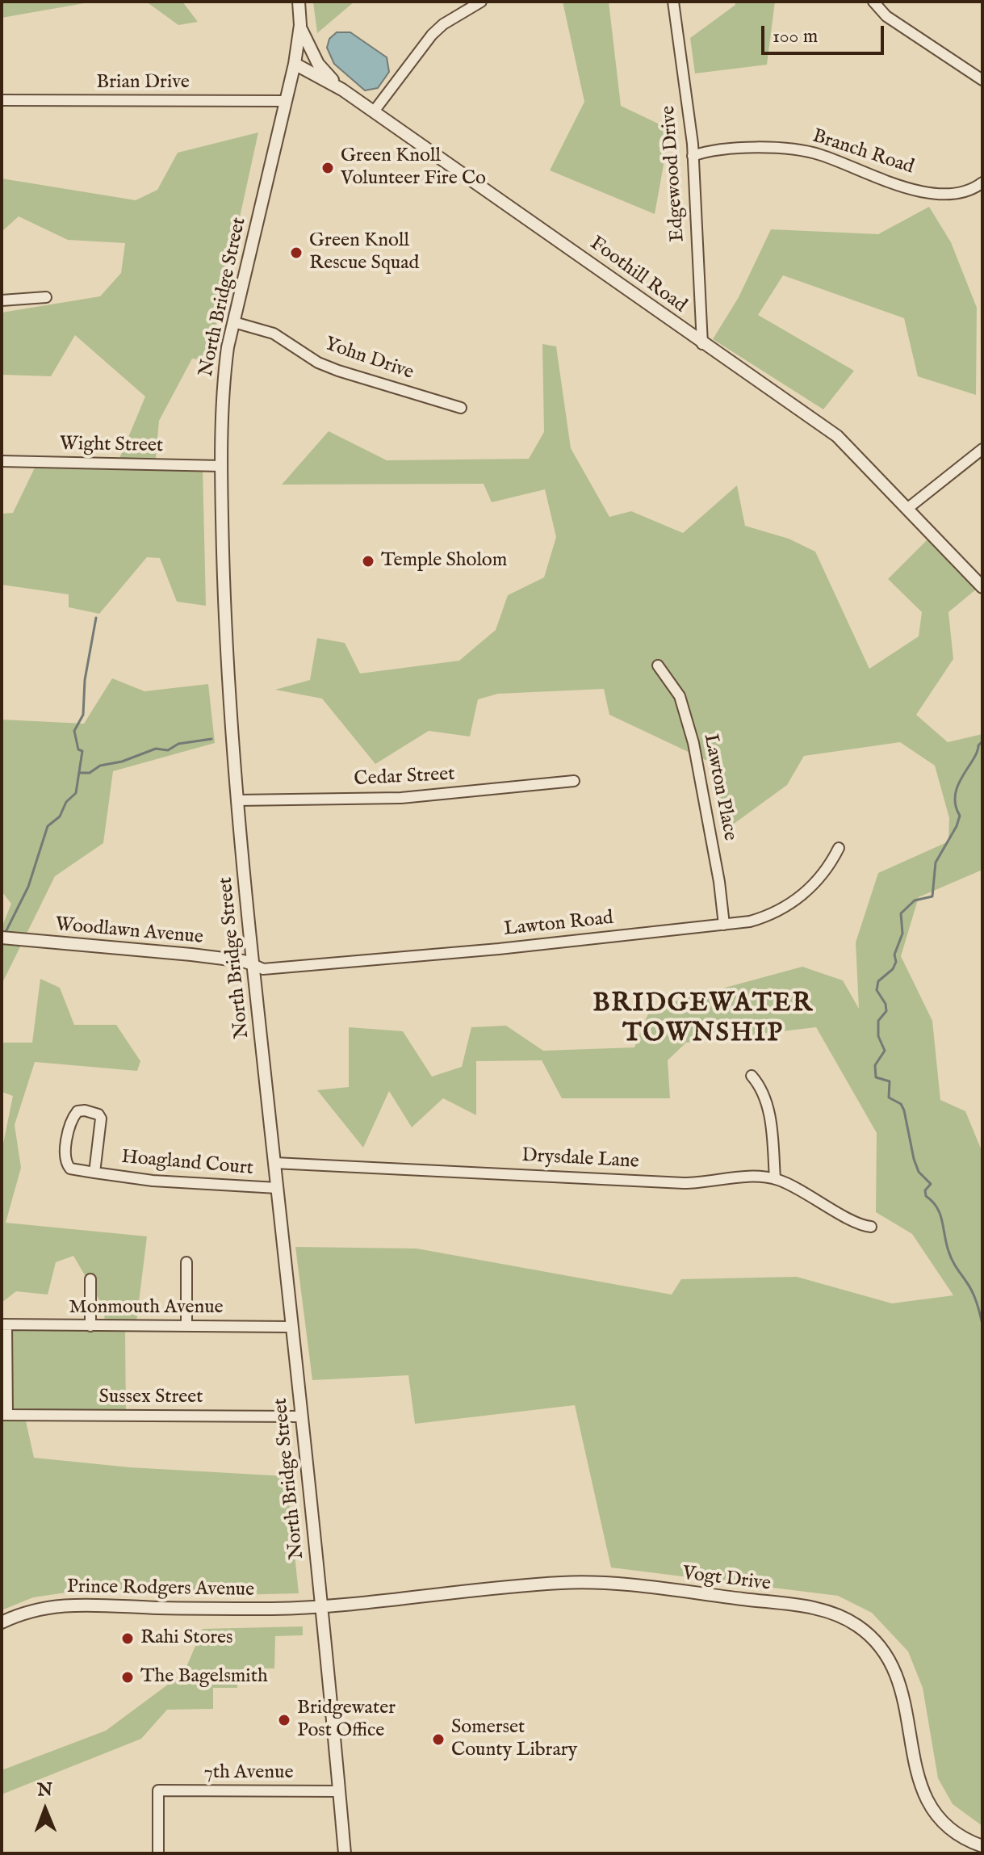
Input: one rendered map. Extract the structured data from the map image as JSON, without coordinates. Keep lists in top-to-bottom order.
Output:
{
  "streets": {
    "street": [
      "Brian Drive",
      "Branch Road",
      "Edgewood Drive",
      "Foothill Road",
      "North Bridge Street",
      "Yohn Drive",
      "Wight Street",
      "Cedar Street",
      "Lawton Place",
      "Lawton Road",
      "Woodlawn Avenue",
      "Drysdale Lane",
      "Hoagland Court",
      "Monmouth Avenue",
      "Sussex Street",
      "Vogt Drive",
      "Prince Rodgers Avenue",
      "7th Avenue"
    ]
  },
  "crossings": [
    ["Brian Drive", "North Bridge Street"],
    ["Branch Road", "Edgewood Drive"],
    ["Edgewood Drive", "Foothill Road"],
    ["Foothill Road", "North Bridge Street"],
    ["North Bridge Street", "Yohn Drive"],
    ["North Bridge Street", "Wight Street"],
    ["North Bridge Street", "Cedar Street"],
    ["North Bridge Street", "Lawton Road"],
    ["North Bridge Street", "Woodlawn Avenue"],
    ["North Bridge Street", "Drysdale Lane"],
    ["North Bridge Street", "Hoagland Court"],
    ["North Bridge Street", "Monmouth Avenue"],
    ["North Bridge Street", "Sussex Street"],
    ["North Bridge Street", "Vogt Drive"],
    ["North Bridge Street", "Prince Rodgers Avenue"],
    ["North Bridge Street", "7th Avenue"],
    ["Lawton Place", "Lawton Road"],
    ["Lawton Road", "Woodlawn Avenue"],
    ["Vogt Drive", "Prince Rodgers Avenue"]
  ],
  "districts": ["BRIDGEWATER TOWNSHIP"],
  "places": [
    "Green Knoll Volunteer Fire Co",
    "Green Knoll Rescue Squad",
    "Temple Sholom",
    "Rahi Stores",
    "The Bagelsmith",
    "Bridgewater Post Office",
    "Somerset County Library"
  ],
  "scale_bar": "100 m",
  "north": "top"
}
